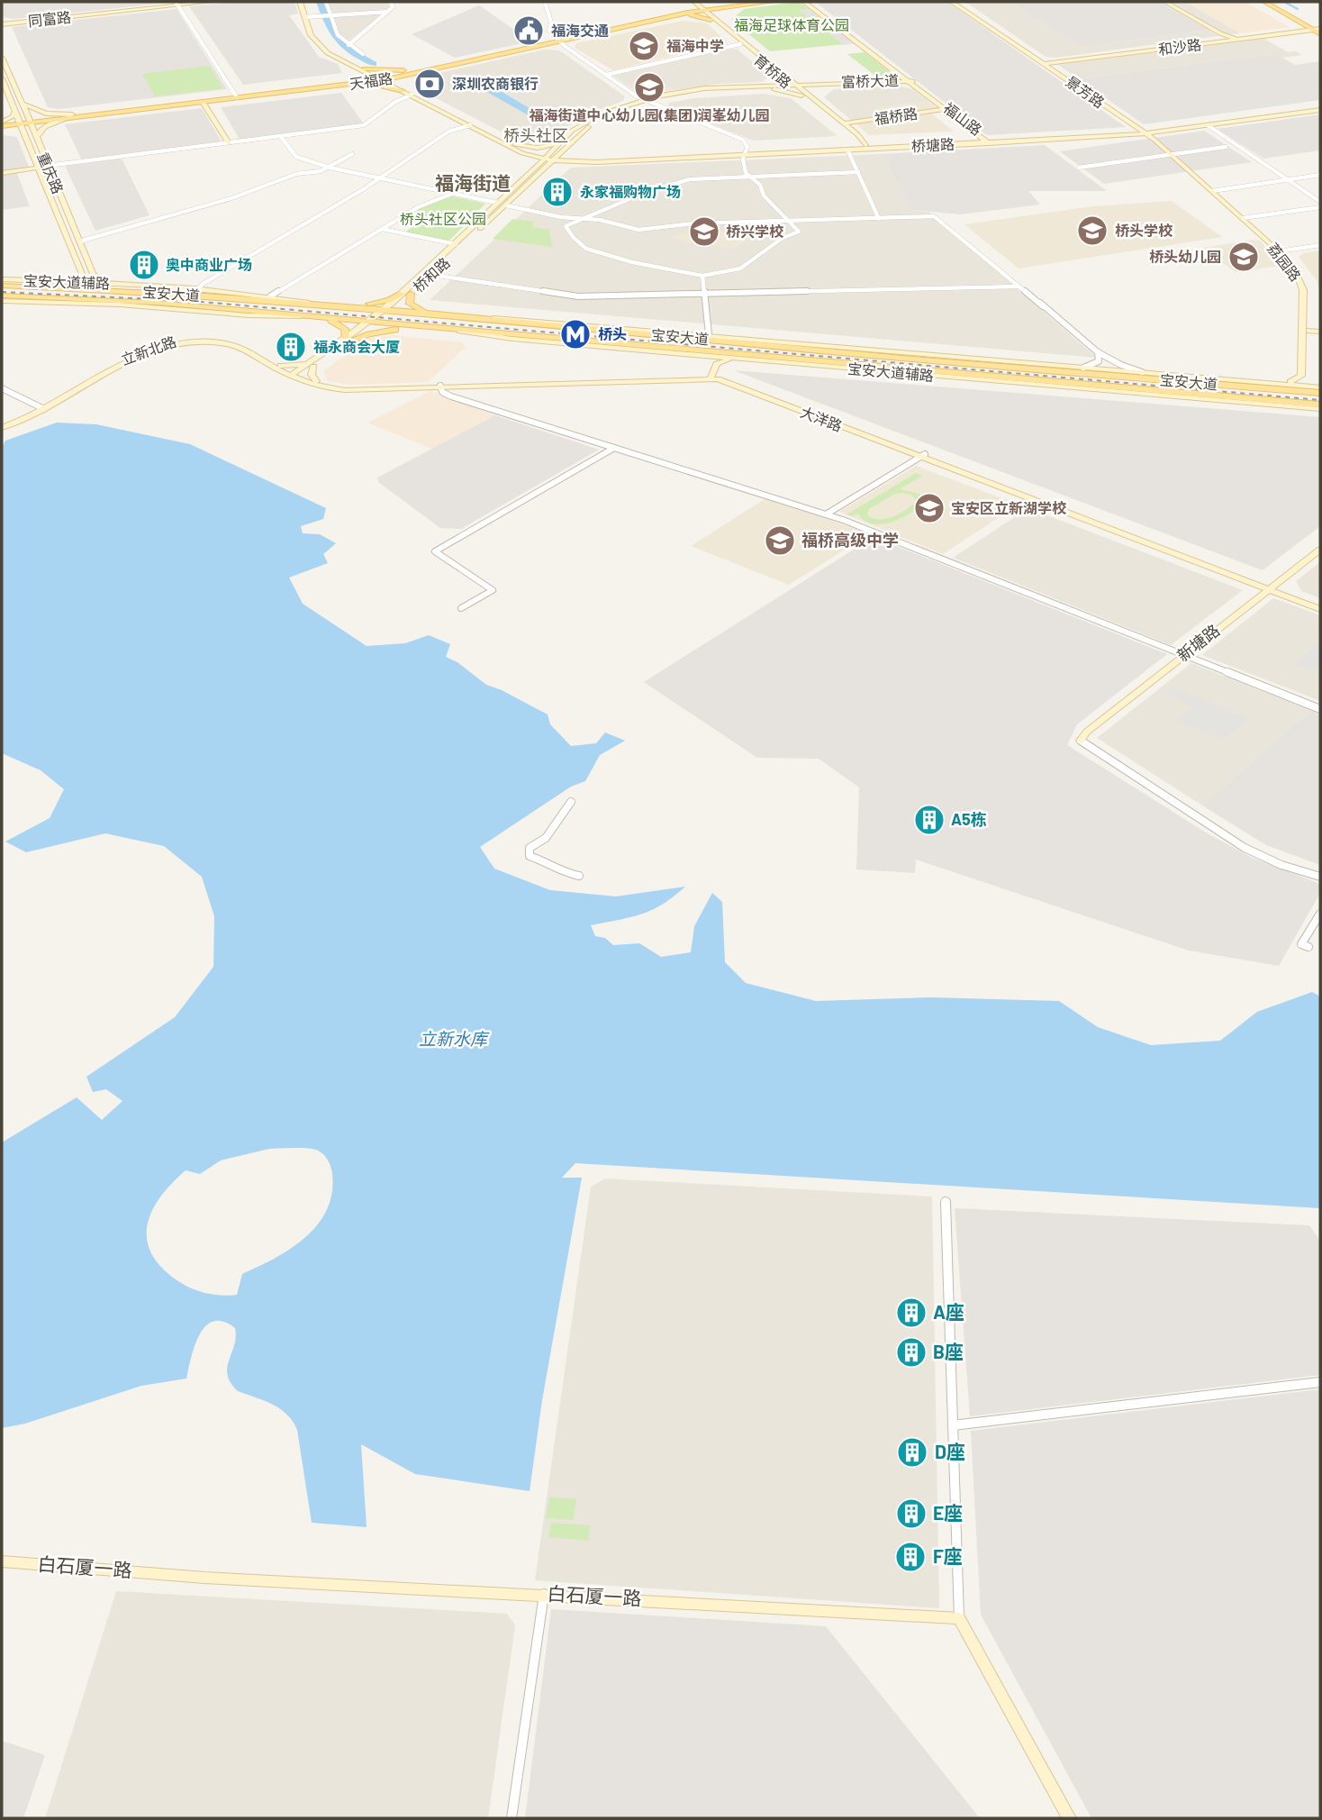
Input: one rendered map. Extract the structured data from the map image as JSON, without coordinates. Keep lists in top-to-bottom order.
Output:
{
  "streets": {
    "main road": ["天福路", "宝安大道"],
    "street": [
      "同富路",
      "和沙路",
      "育桥路",
      "富桥大道",
      "景芳路",
      "福桥路",
      "福山路",
      "桥塘路",
      "重庆路",
      "荔园路",
      "桥和路",
      "宝安大道辅路",
      "立新北路",
      "大洋路",
      "新塘路",
      "白石厦一路"
    ]
  },
  "crossings": [
    ["和沙路", "景芳路"],
    ["育桥路", "天福路"],
    ["育桥路", "富桥大道"],
    ["育桥路", "福桥路"],
    ["育桥路", "桥塘路"],
    ["天福路", "重庆路"],
    ["富桥大道", "福山路"],
    ["富桥大道", "桥塘路"],
    ["富桥大道", "桥和路"],
    ["景芳路", "桥塘路"],
    ["景芳路", "荔园路"],
    ["福桥路", "福山路"],
    ["福山路", "桥塘路"],
    ["桥塘路", "桥和路"],
    ["重庆路", "宝安大道辅路"],
    ["荔园路", "宝安大道辅路"],
    ["桥和路", "宝安大道"],
    ["桥和路", "立新北路"],
    ["桥和路", "大洋路"],
    ["宝安大道辅路", "宝安大道"],
    ["立新北路", "大洋路"],
    ["大洋路", "新塘路"]
  ],
  "districts": ["桥头社区", "福海街道"],
  "water": ["立新水库"],
  "parks": ["福海足球体育公园", "桥头社区公园"],
  "places": {
    "public building": ["福海交通"],
    "school or university": [
      "福海中学",
      "福海街道中心幼儿园(集团)润峯幼儿园",
      "桥头学校",
      "桥兴学校",
      "桥头幼儿园",
      "宝安区立新湖学校",
      "福桥高级中学"
    ],
    "bank": ["深圳农商银行"],
    "building": [
      "永家福购物广场",
      "奥中商业广场",
      "福永商会大厦",
      "A5栋",
      "A座",
      "B座",
      "D座",
      "E座",
      "F座"
    ],
    "metro station": ["桥头"]
  }
}
